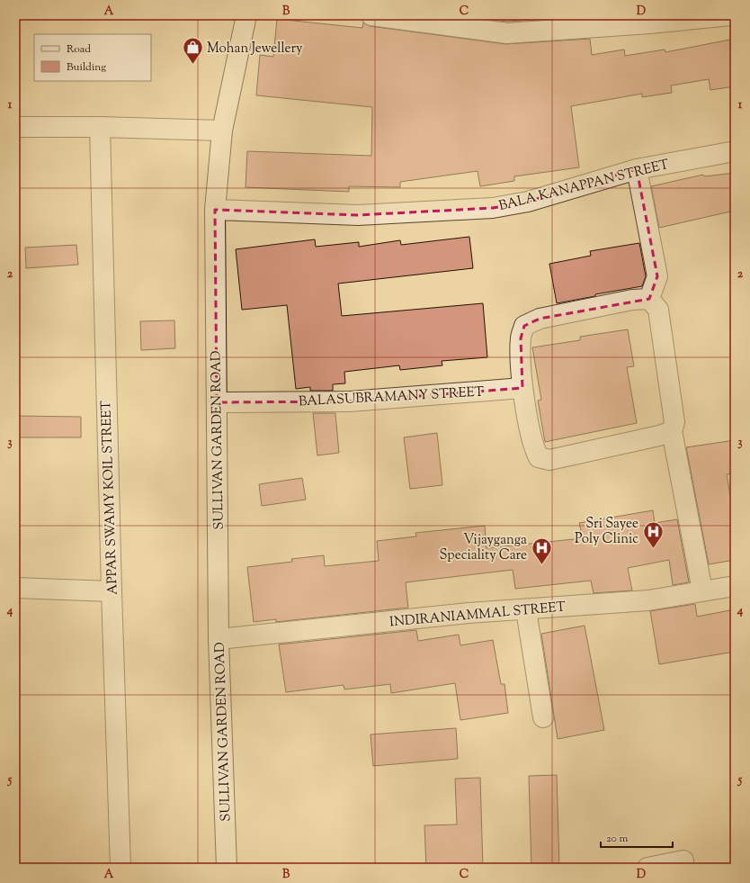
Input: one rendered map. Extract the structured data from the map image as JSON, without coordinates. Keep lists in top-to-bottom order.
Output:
{
  "streets": {
    "street": [
      "BALA KANAPPAN STREET",
      "BALASUBRAMANY STREET",
      "SULLIVAN GARDEN ROAD",
      "APPAR SWAMY KOIL STREET",
      "INDIRANIAMMAL STREET"
    ]
  },
  "crossings": [
    ["BALA KANAPPAN STREET", "SULLIVAN GARDEN ROAD"],
    ["BALASUBRAMANY STREET", "SULLIVAN GARDEN ROAD"],
    ["SULLIVAN GARDEN ROAD", "INDIRANIAMMAL STREET"]
  ],
  "places": {
    "shop": ["Mohan Jewellery"],
    "hospital": ["Sri Sayee Poly Clinic", "Vijayganga Speciality Care"]
  },
  "legend": ["Road", "Building"],
  "scale_bar": "20 m",
  "grid": {
    "columns": [
      "A",
      "B",
      "C",
      "D"
    ],
    "rows": [
      "1",
      "2",
      "3",
      "4",
      "5"
    ]
  }
}
